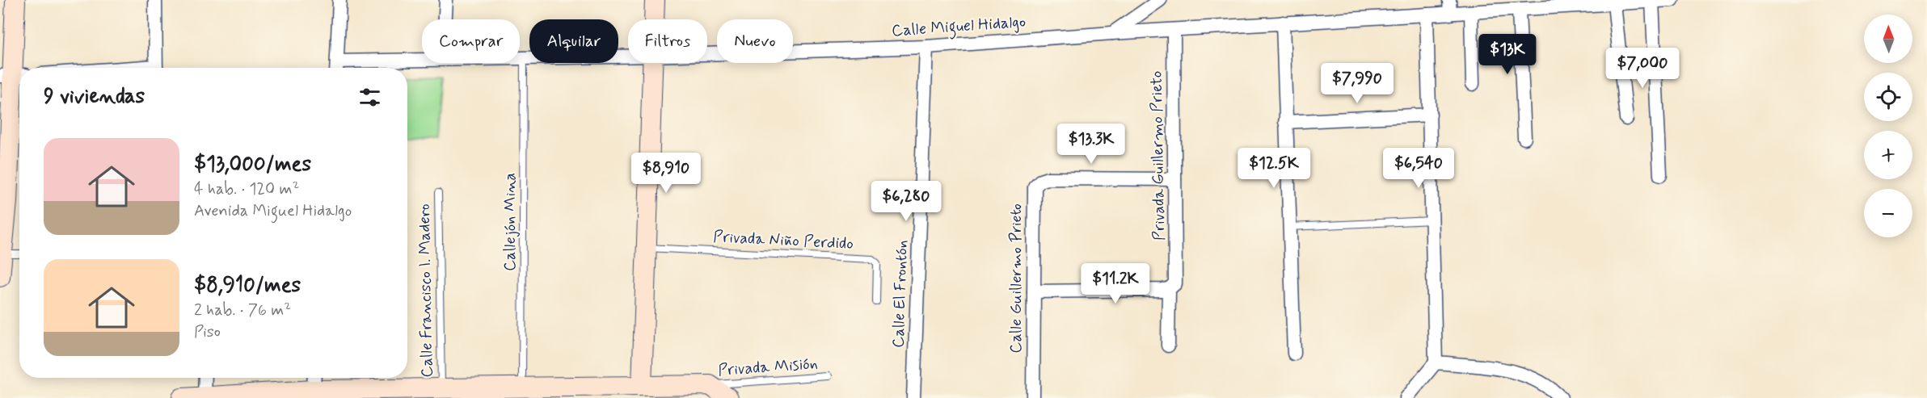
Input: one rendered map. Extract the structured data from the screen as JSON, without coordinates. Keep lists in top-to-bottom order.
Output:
{
  "streets": {
    "street": [
      "Calle Miguel Hidalgo",
      "Privada Guillermo Prieto",
      "Calle Guillermo Prieto",
      "Calle El Frontón"
    ],
    "lane": [
      "Callejón Mina",
      "Privada Niño Perdido",
      "Calle Francisco I. Madero",
      "Privada Misión"
    ]
  },
  "crossings": [
    ["Calle Miguel Hidalgo", "Privada Guillermo Prieto"],
    ["Calle Miguel Hidalgo", "Callejón Mina"],
    ["Calle Miguel Hidalgo", "Calle El Frontón"],
    ["Privada Guillermo Prieto", "Calle Guillermo Prieto"]
  ],
  "north": "top",
  "page": {
    "map_buttons": ["+", "−"],
    "chip": [
      "Comprar",
      "Alquilar",
      "Filtros",
      "Nuevo"
    ],
    "price": [
      "$13K",
      "$7,000",
      "$7,990",
      "$13.3K",
      "$12.5K",
      "$6,540",
      "$8,910",
      "$6,280",
      "$11.2K"
    ],
    "heading": "9 viviendas",
    "list": [
      {
        "name": "$13,000/mes",
        "note": "4 hab. · 120 m² · Avenida Miguel Hidalgo"
      },
      {
        "name": "$8,910/mes",
        "note": "2 hab. · 76 m² · Piso"
      }
    ]
  }
}
